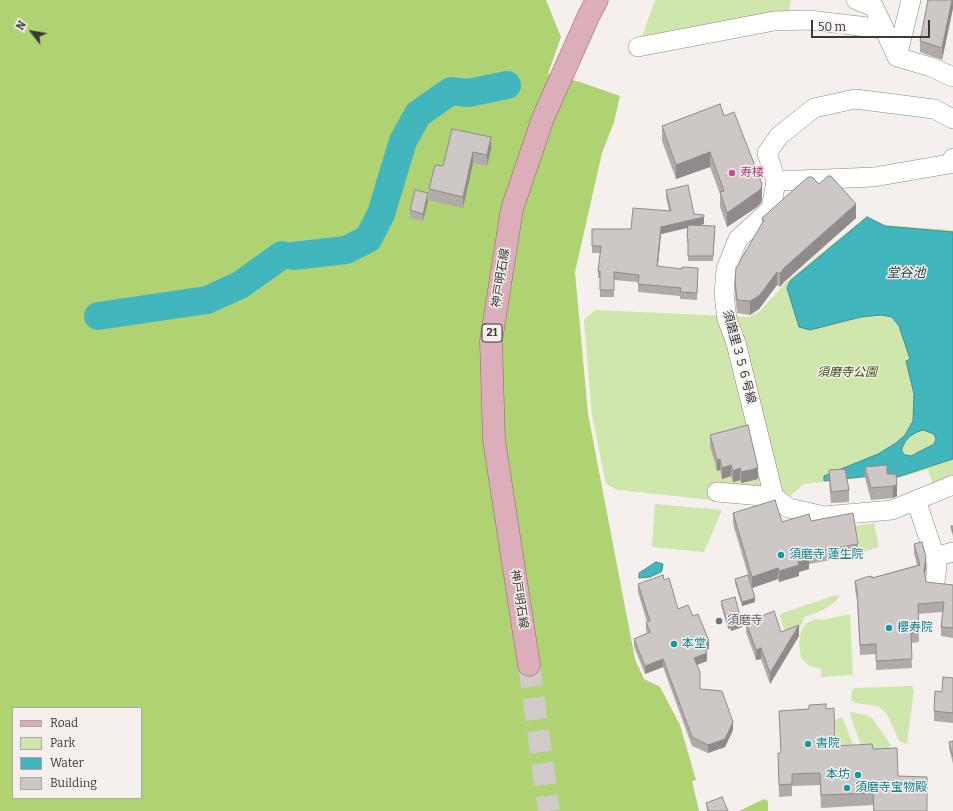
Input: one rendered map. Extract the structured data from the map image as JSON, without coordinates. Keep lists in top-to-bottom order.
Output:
{
  "streets": {
    "main road": ["神戸明石線", "21"],
    "street": ["須磨里３５６号線"]
  },
  "water": ["堂谷池"],
  "parks": ["須磨寺公園"],
  "places": [
    "寿楼",
    "須磨寺 蓮生院",
    "須磨寺",
    "櫻寿院",
    "本堂",
    "書院",
    "本坊",
    "須磨寺宝物殿"
  ],
  "legend": [
    "Road",
    "Park",
    "Water",
    "Building"
  ],
  "scale_bar": "50 m",
  "north": "top left"
}
